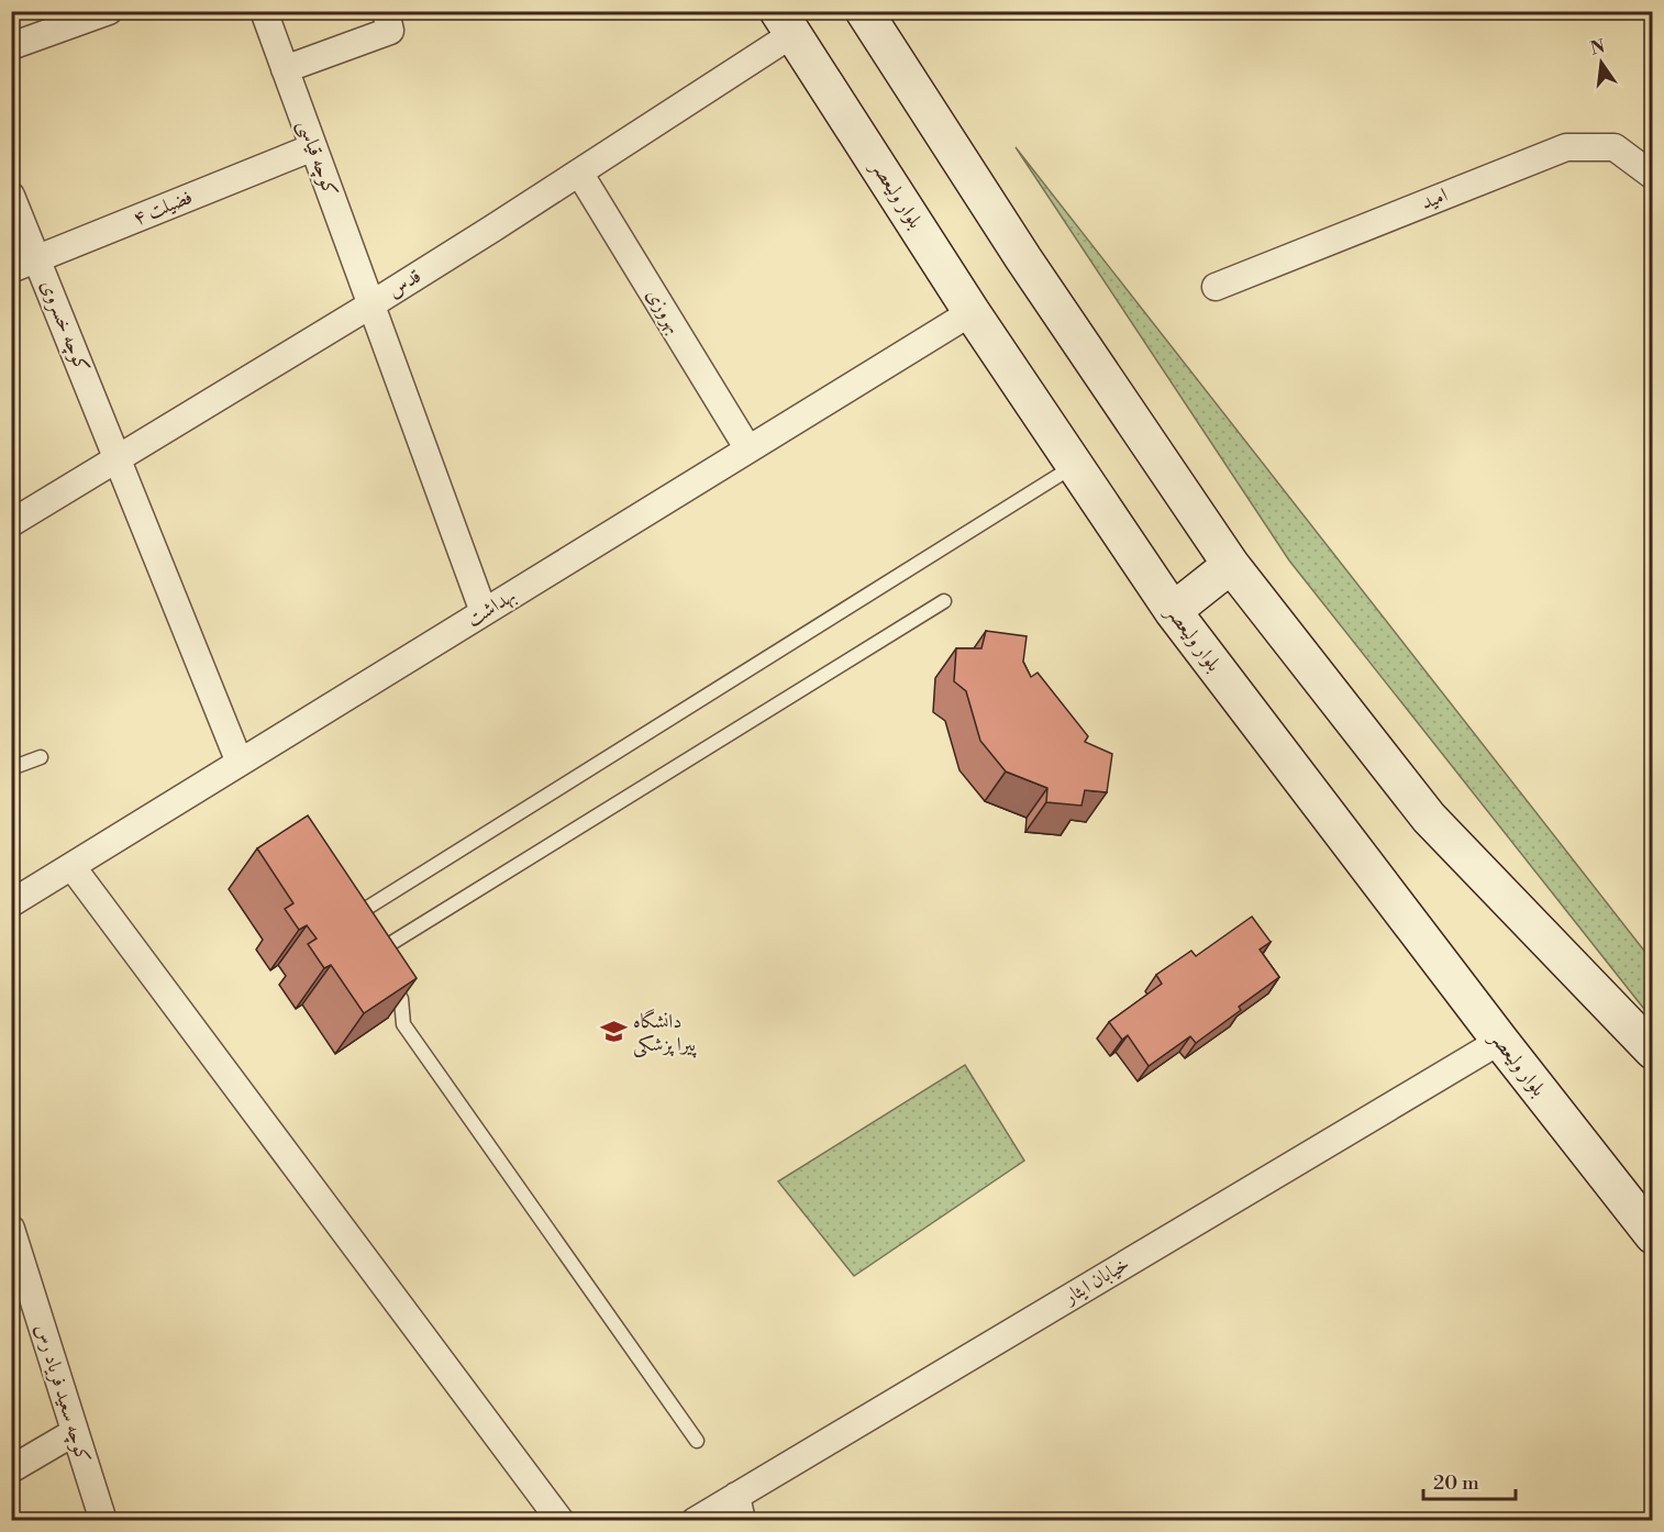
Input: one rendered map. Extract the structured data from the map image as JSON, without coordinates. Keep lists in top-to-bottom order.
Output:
{
  "streets": {
    "main road": ["بلوار ولیعصر"],
    "street": [
      "کوچه قیاسی",
      "امید",
      "فضیلت ۴",
      "قدس",
      "بهروزی",
      "کوچه خسروی",
      "بهداشت",
      "خیابان ایثار",
      "کوچه سعید فریاد رس"
    ]
  },
  "crossings": [
    ["کوچه قیاسی", "فضیلت ۴"],
    ["کوچه قیاسی", "قدس"],
    ["کوچه قیاسی", "بهداشت"],
    ["بلوار ولیعصر", "قدس"],
    ["بلوار ولیعصر", "بهداشت"],
    ["بلوار ولیعصر", "خیابان ایثار"],
    ["فضیلت ۴", "کوچه خسروی"],
    ["قدس", "بهروزی"],
    ["قدس", "کوچه خسروی"],
    ["بهروزی", "بهداشت"],
    ["کوچه خسروی", "بهداشت"]
  ],
  "places": {
    "school or university": ["دانشگاه پیرا پزشکی"]
  },
  "scale_bar": "20 m",
  "north": "top"
}
